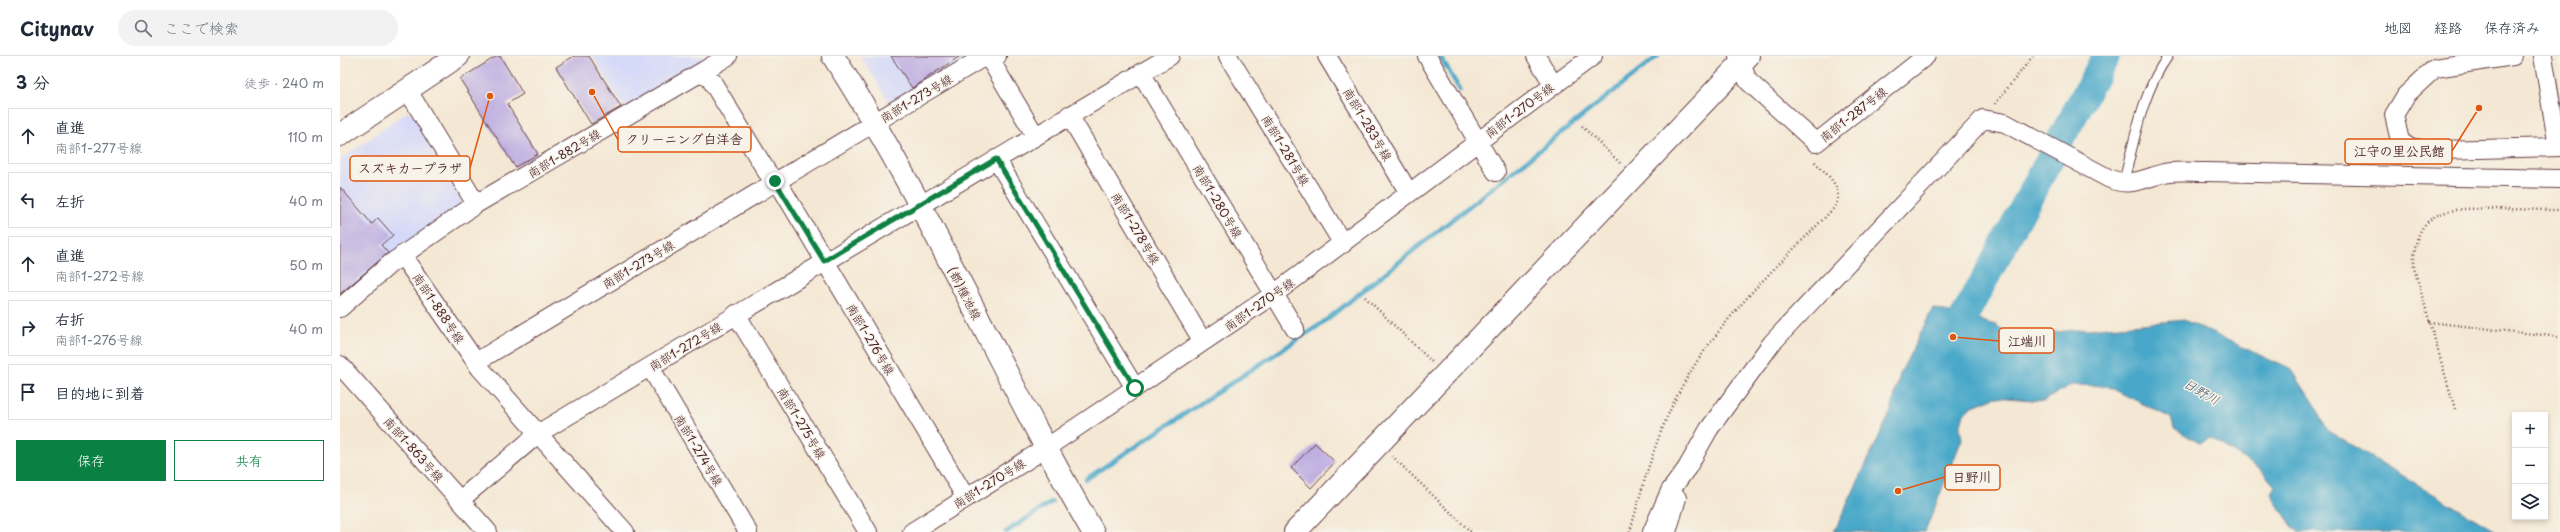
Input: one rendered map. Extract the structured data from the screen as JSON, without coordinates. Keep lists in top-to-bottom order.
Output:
{
  "streets": {
    "street": [
      "南部1-273号線",
      "南部1-270号線",
      "南部1-287号線",
      "南部1-283号線",
      "南部1-281号線",
      "南部1-882号線",
      "南部1-280号線",
      "南部1-278号線",
      "(都)種池線",
      "南部1-888号線",
      "南部1-276号線",
      "南部1-272号線",
      "南部1-275号線",
      "南部1-863号線",
      "南部1-274号線"
    ]
  },
  "crossings": [
    ["南部1-273号線", "(都)種池線"],
    ["南部1-273号線", "南部1-888号線"],
    ["南部1-273号線", "南部1-276号線"],
    ["南部1-270号線", "南部1-283号線"],
    ["南部1-270号線", "南部1-281号線"],
    ["南部1-270号線", "南部1-280号線"],
    ["南部1-270号線", "南部1-278号線"],
    ["南部1-270号線", "(都)種池線"],
    ["南部1-270号線", "南部1-276号線"],
    ["南部1-882号線", "南部1-888号線"],
    ["南部1-280号線", "南部1-272号線"],
    ["南部1-278号線", "南部1-272号線"],
    ["(都)種池線", "南部1-272号線"],
    ["南部1-276号線", "南部1-272号線"],
    ["南部1-272号線", "南部1-275号線"],
    ["南部1-272号線", "南部1-863号線"],
    ["南部1-272号線", "南部1-274号線"]
  ],
  "water": ["日野川"],
  "places": [
    "クリーニング白洋舎",
    "スズキカープラザ",
    "江守の里公民館",
    "江端川",
    "日野川"
  ],
  "page": {
    "header": "Citynav",
    "search": "ここで検索",
    "nav": ["地図", "経路", "保存済み"],
    "heading": ["3 分", "徒歩 · 240 m"],
    "list": [
      ["直進", "南部1-277号線", "110 m"],
      ["左折", "40 m"],
      ["直進", "南部1-272号線", "50 m"],
      ["右折", "南部1-276号線", "40 m"],
      "目的地に到着"
    ],
    "map_buttons": ["+", "−"],
    "buttons": ["保存", "共有"]
  }
}
